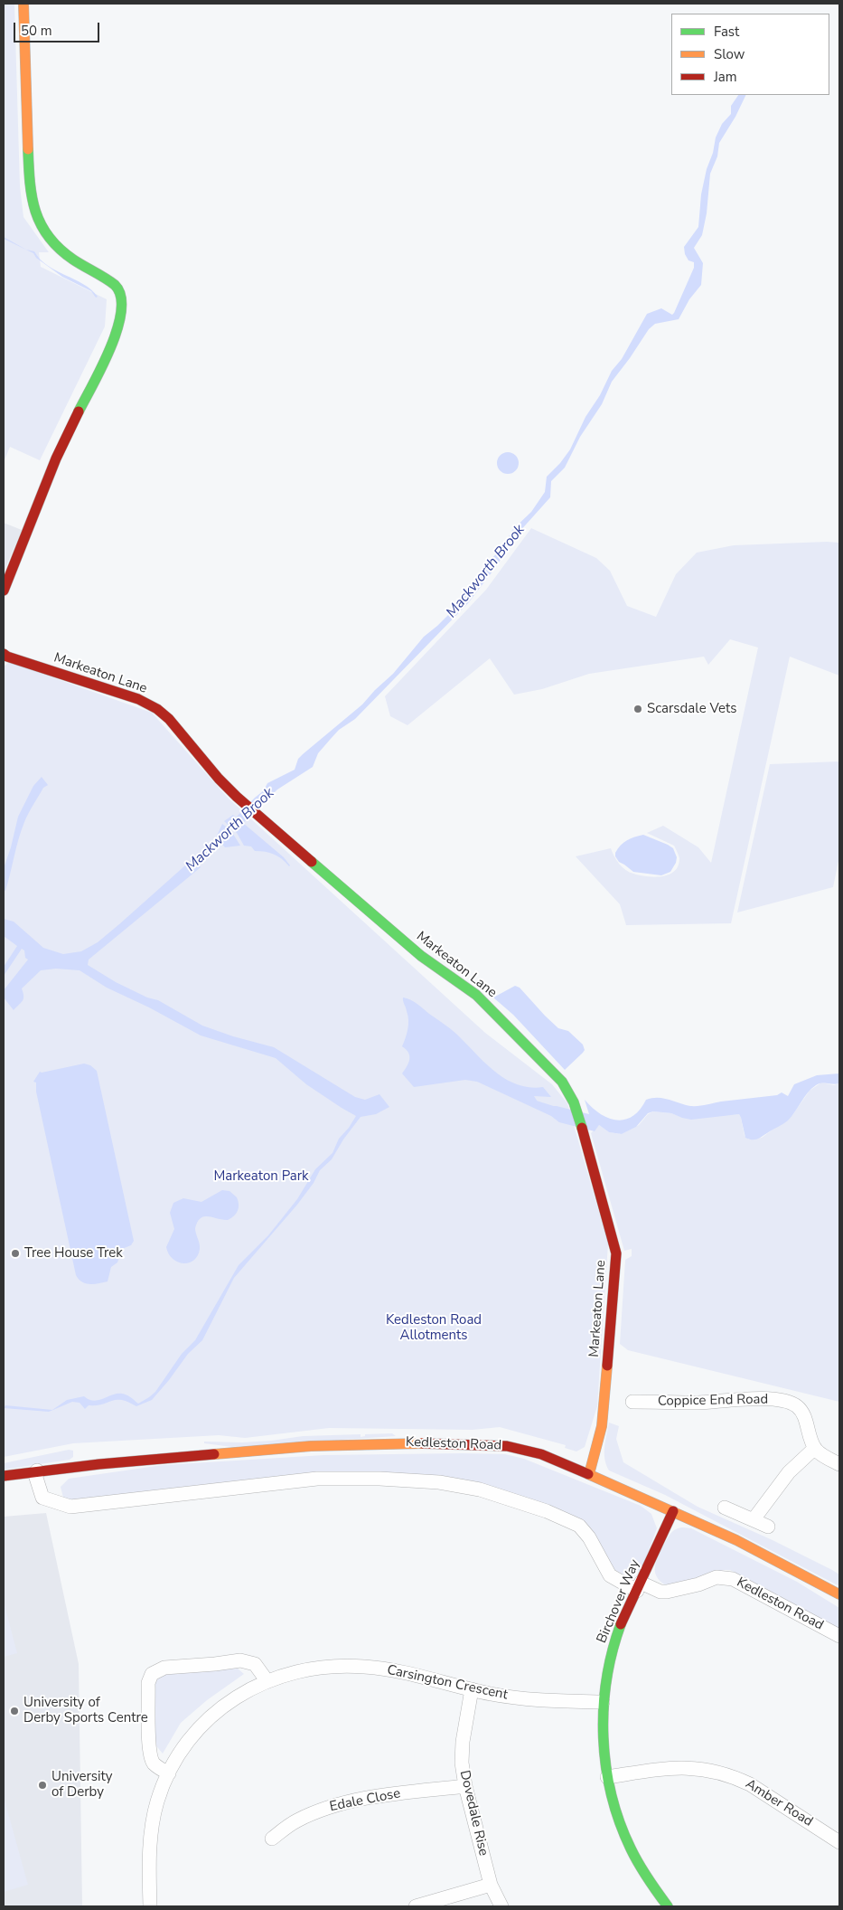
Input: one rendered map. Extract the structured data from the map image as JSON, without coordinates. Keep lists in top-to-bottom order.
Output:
{
  "streets": {
    "street": [
      "Markeaton Lane",
      "Coppice End Road",
      "Kedleston Road",
      "Birchover Way",
      "Carsington Crescent",
      "Edale Close",
      "Amber Road",
      "Dovedale Rise"
    ]
  },
  "crossings": [
    ["Markeaton Lane", "Kedleston Road"],
    ["Kedleston Road", "Birchover Way"],
    ["Birchover Way", "Carsington Crescent"],
    ["Birchover Way", "Amber Road"],
    ["Carsington Crescent", "Dovedale Rise"],
    ["Edale Close", "Dovedale Rise"]
  ],
  "water": ["Mackworth Brook"],
  "parks": ["Markeaton Park", "Kedleston Road Allotments"],
  "places": [
    "Scarsdale Vets",
    "Tree House Trek",
    "University of Derby Sports Centre",
    "University of Derby"
  ],
  "legend": ["Fast", "Slow", "Jam"],
  "scale_bar": "50 m"
}
